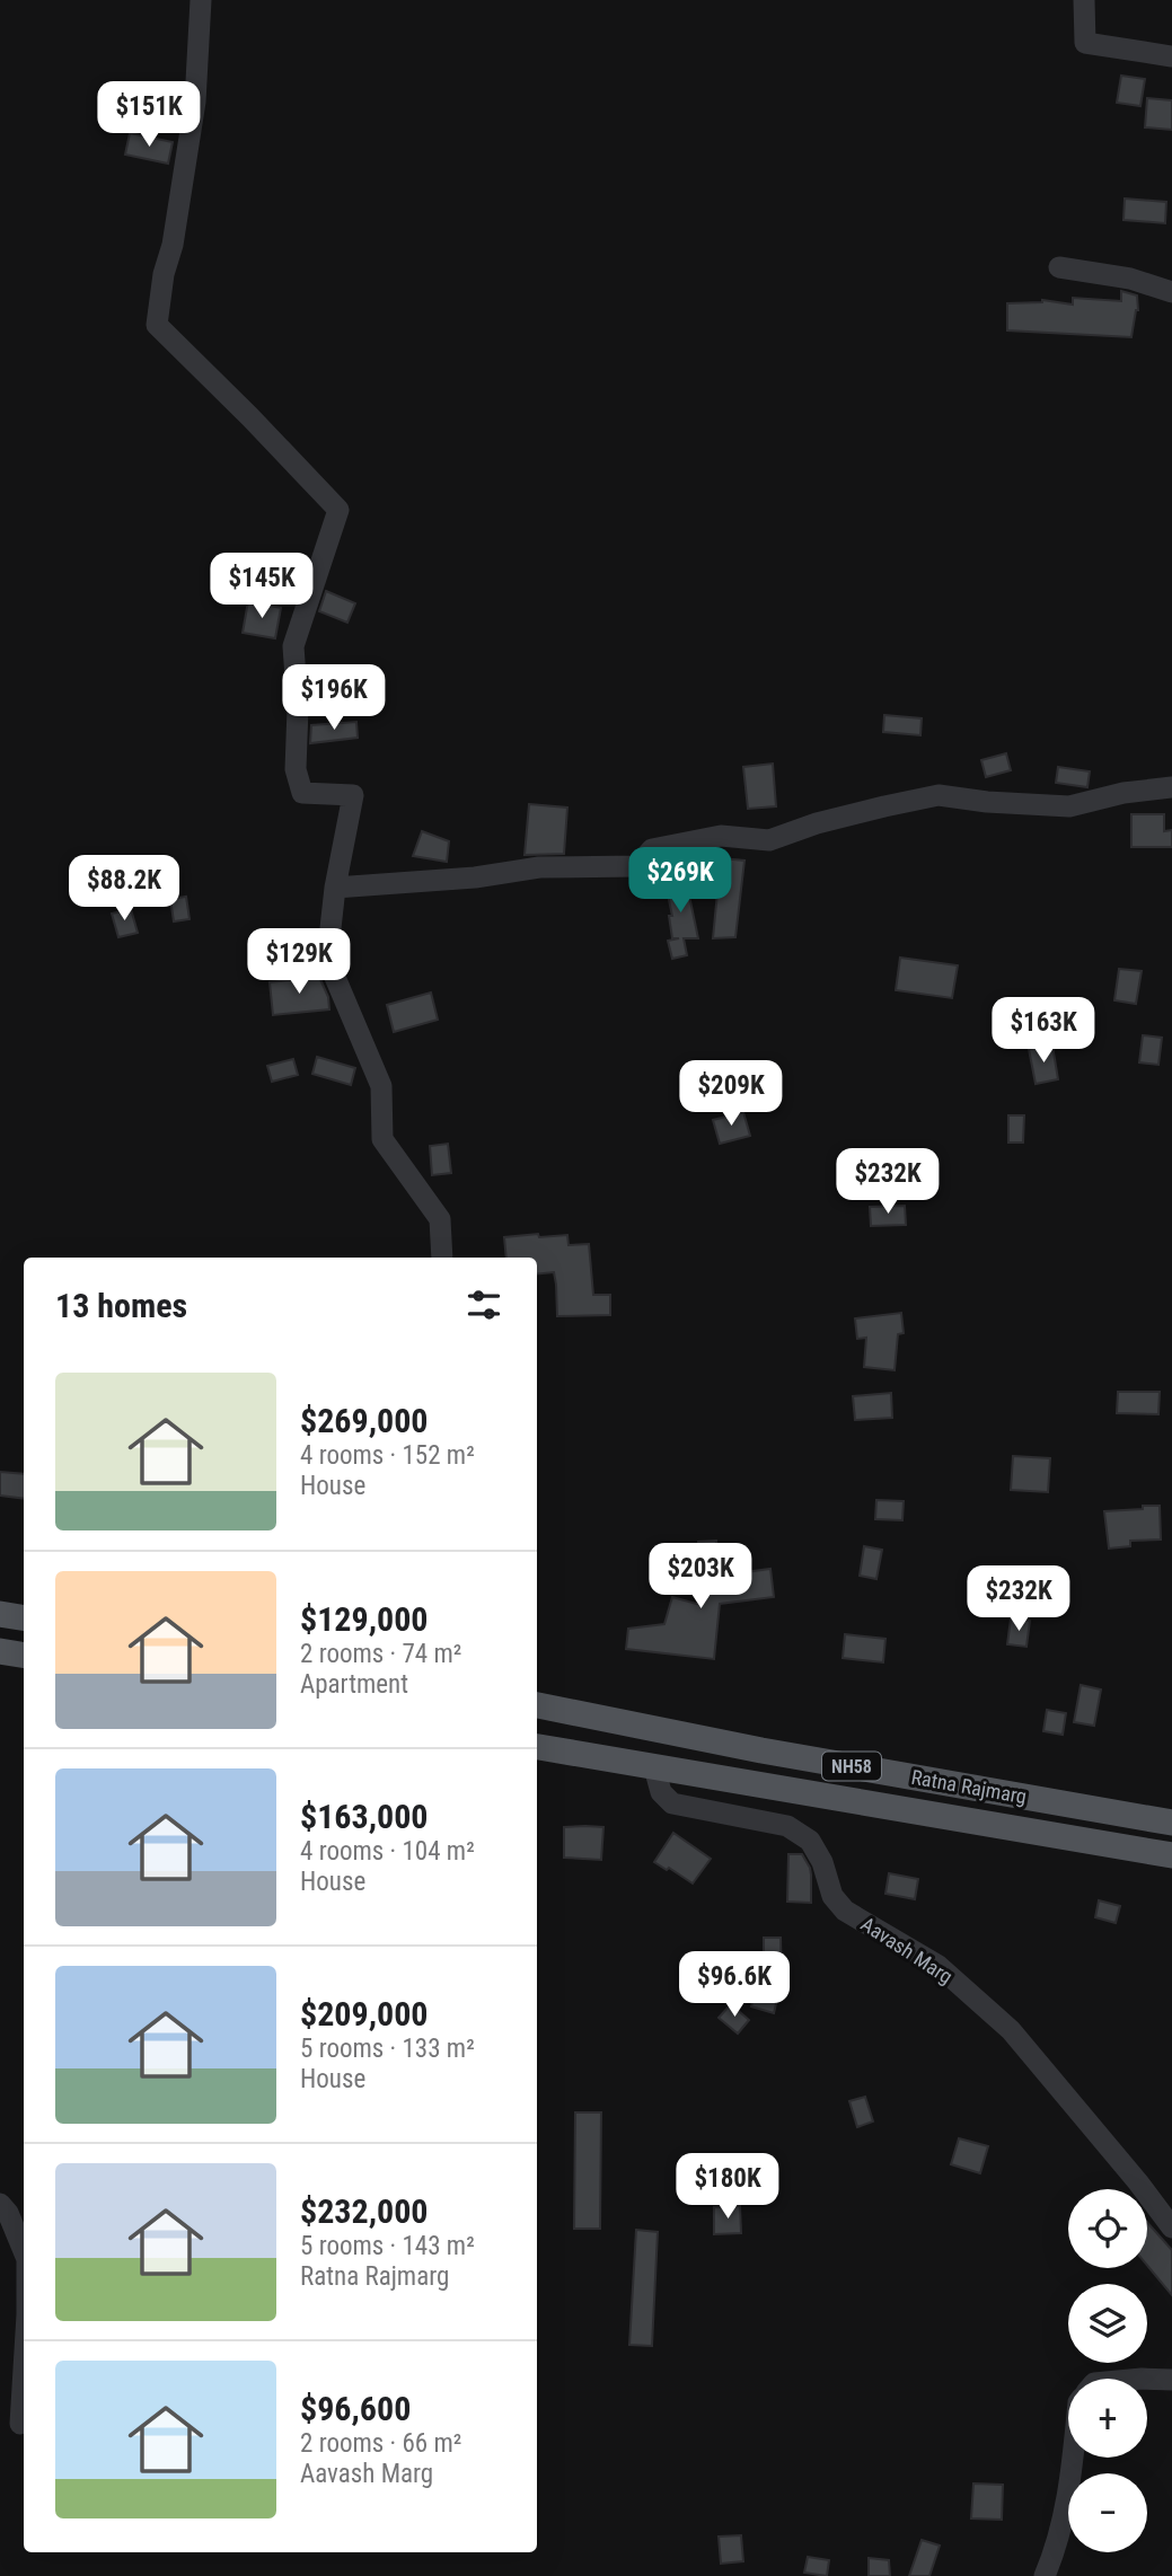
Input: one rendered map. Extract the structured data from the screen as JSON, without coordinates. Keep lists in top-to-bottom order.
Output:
{
  "streets": {
    "main road": ["NH58", "Ratna Rajmarg"],
    "street": ["Aavash Marg"]
  },
  "crossings": [
    ["Ratna Rajmarg", "Aavash Marg"]
  ],
  "page": {
    "price": [
      "$151K",
      "$145K",
      "$196K",
      "$269K",
      "$88.2K",
      "$129K",
      "$163K",
      "$209K",
      "$232K",
      "$203K",
      "$232K",
      "$96.6K",
      "$180K"
    ],
    "heading": "13 homes",
    "list": [
      {
        "name": "$269,000",
        "note": "4 rooms · 152 m² · House"
      },
      {
        "name": "$129,000",
        "note": "2 rooms · 74 m² · Apartment"
      },
      {
        "name": "$163,000",
        "note": "4 rooms · 104 m² · House"
      },
      {
        "name": "$209,000",
        "note": "5 rooms · 133 m² · House"
      },
      {
        "name": "$232,000",
        "note": "5 rooms · 143 m² · Ratna Rajmarg"
      },
      {
        "name": "$96,600",
        "note": "2 rooms · 66 m² · Aavash Marg"
      }
    ],
    "map_buttons": ["+", "−"]
  }
}
